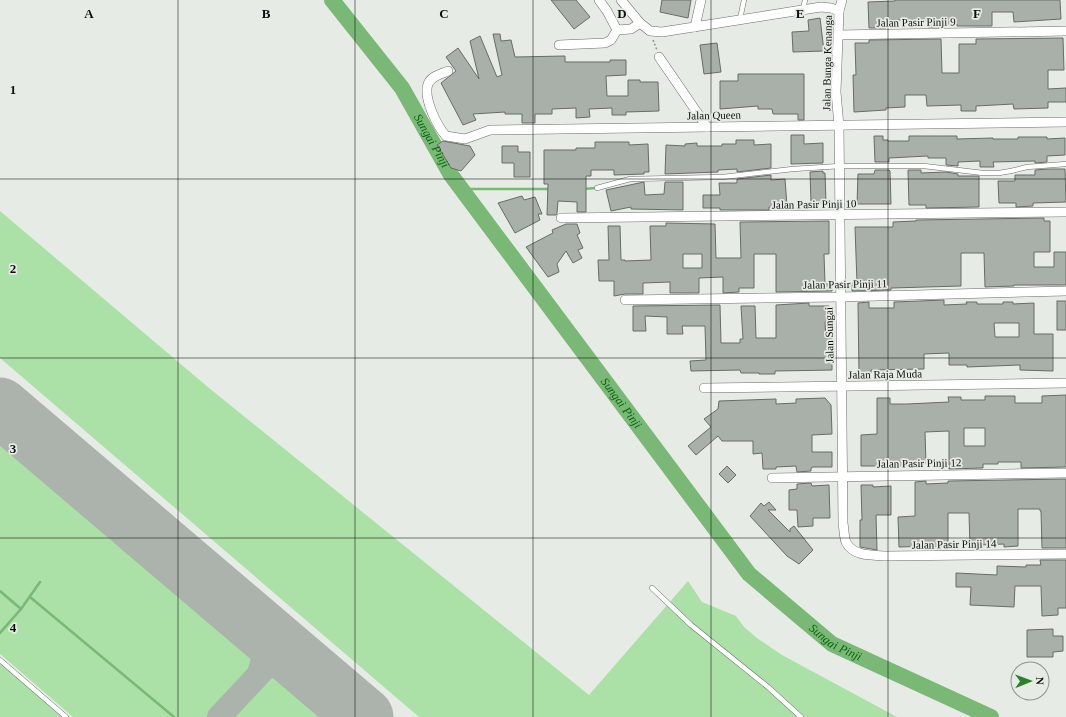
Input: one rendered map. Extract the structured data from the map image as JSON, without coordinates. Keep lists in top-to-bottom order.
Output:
{
  "streets": {
    "street": [
      "Jalan Pasir Pinji 9",
      "Jalan Bunga Kenanga",
      "Jalan Queen",
      "Jalan Pasir Pinji 10",
      "Jalan Pasir Pinji 11",
      "Jalan Sungai",
      "Jalan Raja Muda",
      "Jalan Pasir Pinji 12",
      "Jalan Pasir Pinji 14"
    ]
  },
  "crossings": [
    ["Jalan Pasir Pinji 9", "Jalan Bunga Kenanga"],
    ["Jalan Bunga Kenanga", "Jalan Queen"],
    ["Jalan Bunga Kenanga", "Jalan Sungai"],
    ["Jalan Queen", "Jalan Sungai"],
    ["Jalan Pasir Pinji 10", "Jalan Sungai"],
    ["Jalan Pasir Pinji 11", "Jalan Sungai"],
    ["Jalan Sungai", "Jalan Raja Muda"],
    ["Jalan Sungai", "Jalan Pasir Pinji 12"],
    ["Jalan Sungai", "Jalan Pasir Pinji 14"]
  ],
  "water": ["Sungai Pinji"],
  "north": "right",
  "grid": {
    "columns": [
      "A",
      "B",
      "C",
      "D",
      "E",
      "F"
    ],
    "rows": [
      "1",
      "2",
      "3",
      "4"
    ]
  }
}
